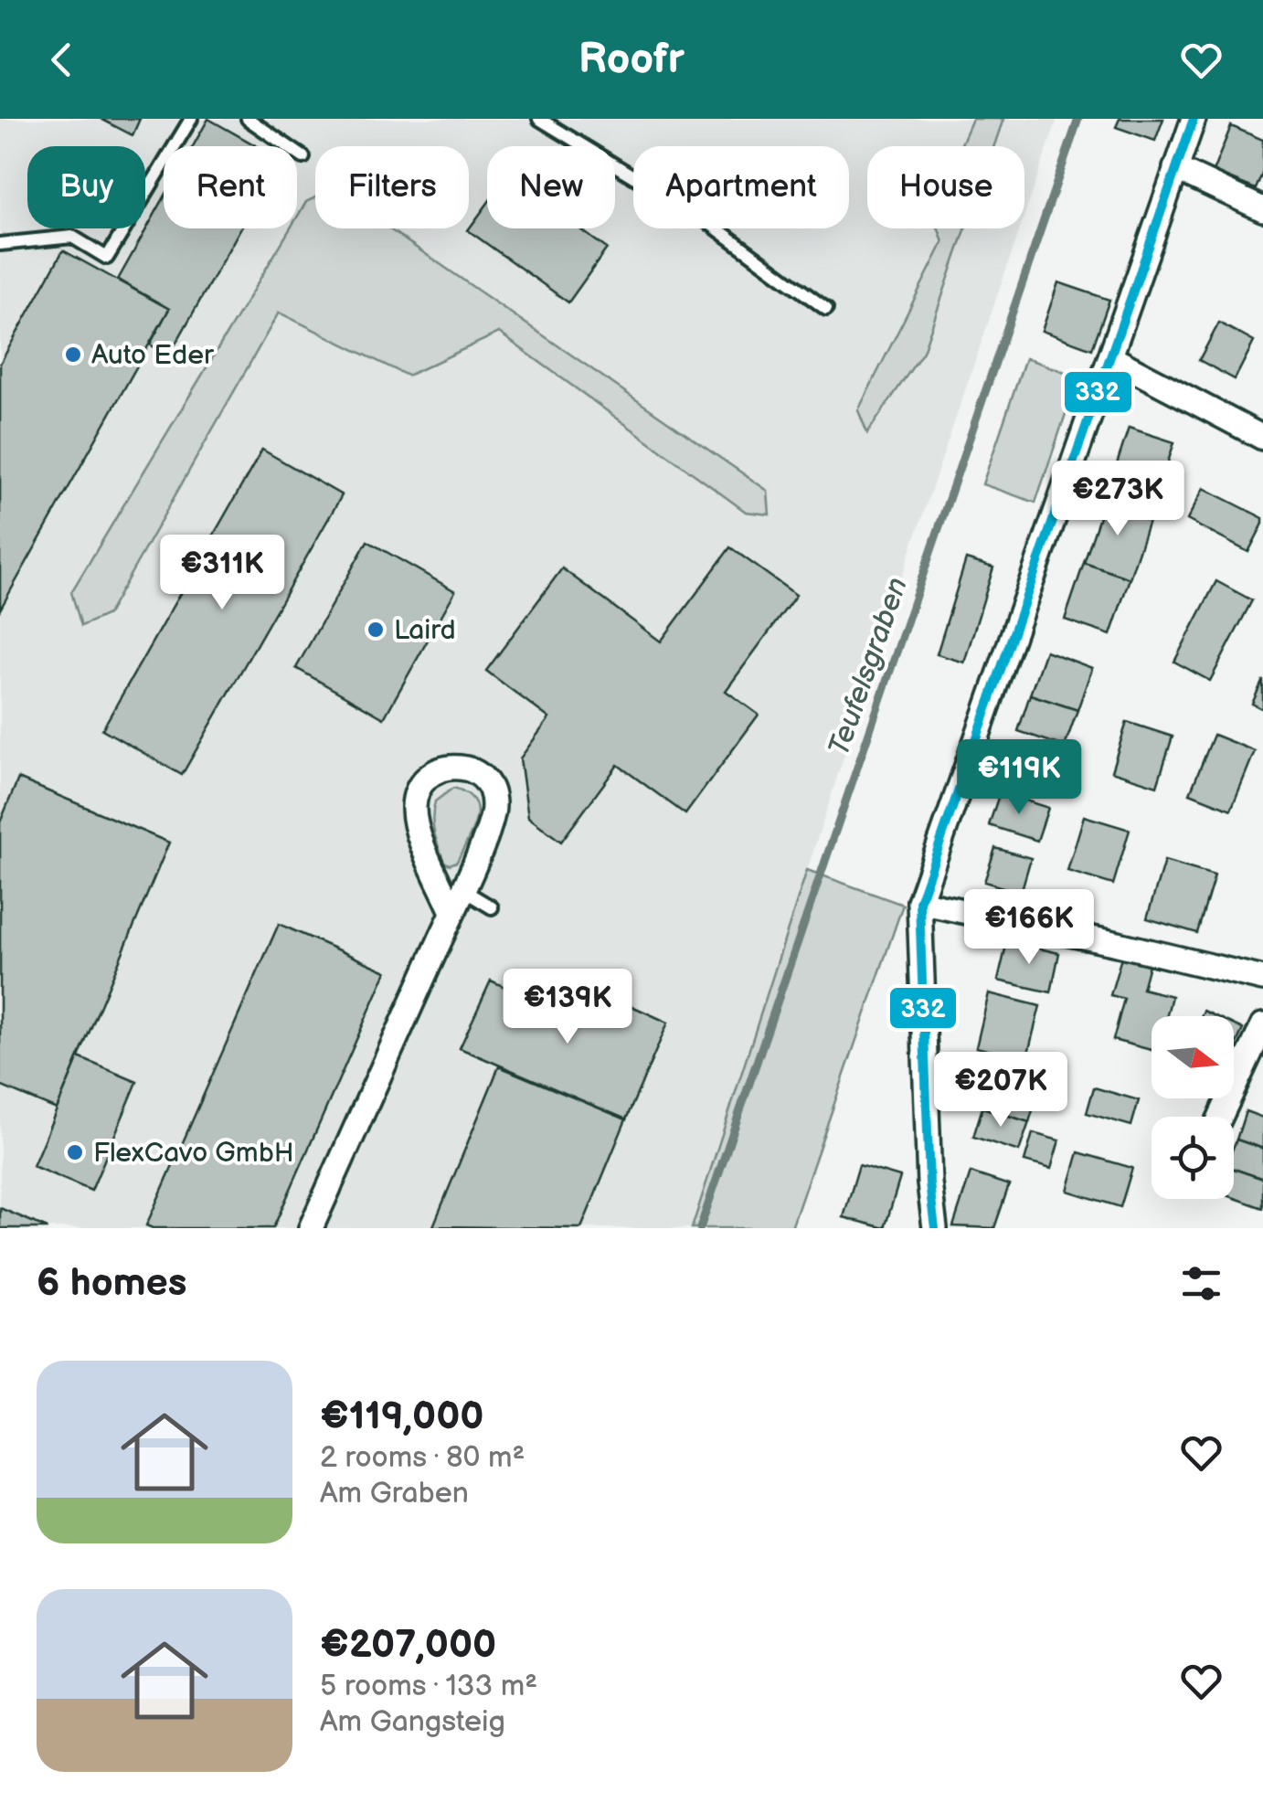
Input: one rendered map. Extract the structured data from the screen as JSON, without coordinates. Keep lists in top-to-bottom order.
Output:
{
  "water": ["Teufelsgraben"],
  "places": ["Auto Eder", "Laird", "FlexCavo GmbH"],
  "lines": ["transit line 332"],
  "north": "right",
  "page": {
    "header": "Roofr",
    "chip": [
      "Buy",
      "Rent",
      "Filters",
      "New",
      "Apartment",
      "House"
    ],
    "price": [
      "€273K",
      "€311K",
      "€119K",
      "€166K",
      "€139K",
      "€207K"
    ],
    "heading": "6 homes",
    "list": [
      {
        "name": "€119,000",
        "note": "2 rooms · 80 m² · Am Graben"
      },
      {
        "name": "€207,000",
        "note": "5 rooms · 133 m² · Am Gangsteig"
      }
    ]
  }
}
